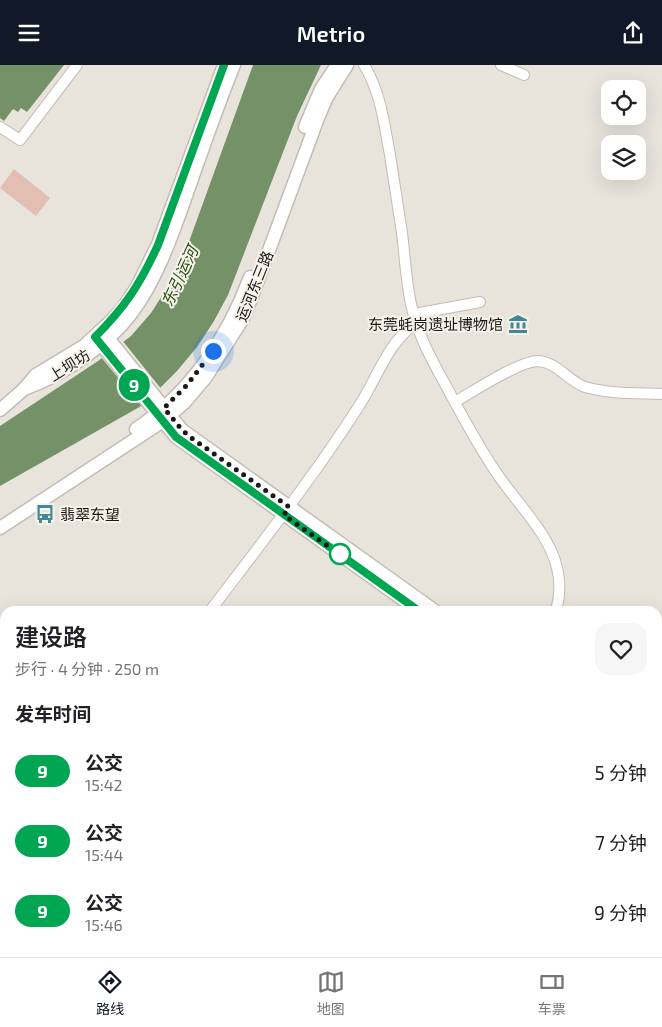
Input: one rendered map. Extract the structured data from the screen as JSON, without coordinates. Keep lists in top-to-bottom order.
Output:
{
  "streets": {
    "street": ["运河东三路", "上坝坊"]
  },
  "water": ["东引运河"],
  "places": {
    "museum": ["东莞蚝岗遗址博物馆"],
    "bus stop": ["翡翠东望"]
  },
  "lines": ["bus line 9"],
  "page": {
    "header": "Metrio",
    "on_map": "9",
    "heading": [
      ["建设路", "步行 · 4 分钟 · 250 m"],
      "发车时间"
    ],
    "list": [
      {
        "mark": "9",
        "name": "公交",
        "note": "15:42",
        "value": "5 分钟"
      },
      {
        "mark": "9",
        "name": "公交",
        "note": "15:44",
        "value": "7 分钟"
      },
      {
        "mark": "9",
        "name": "公交",
        "note": "15:46",
        "value": "9 分钟"
      }
    ],
    "tabs": ["路线", "地图", "车票"]
  }
}
